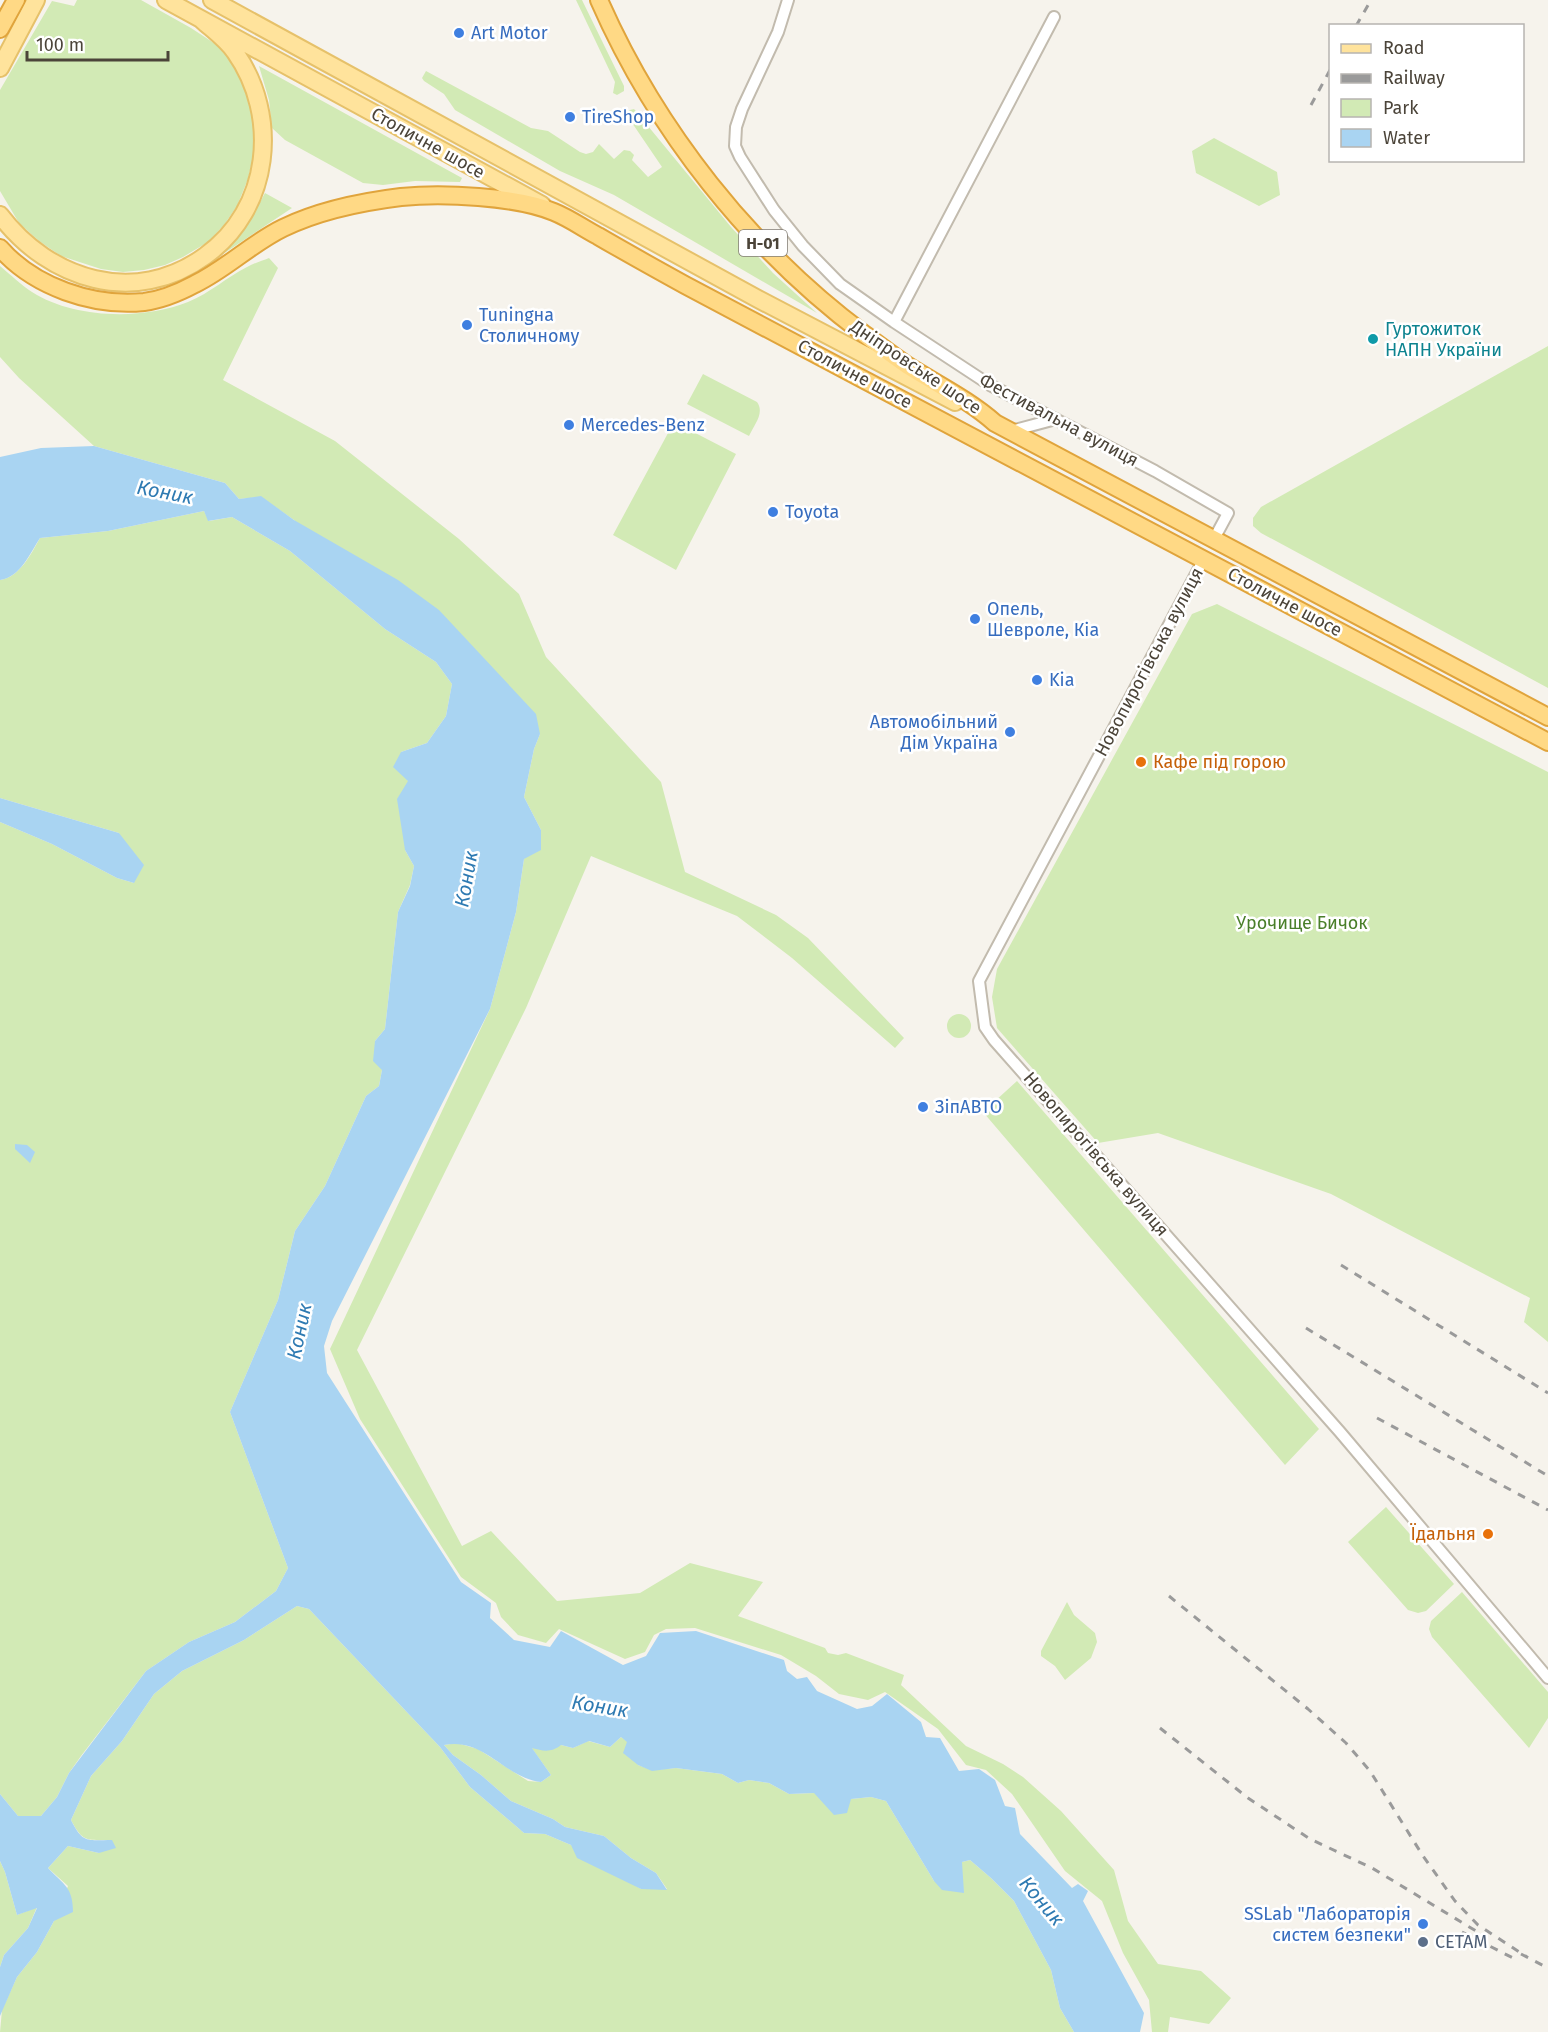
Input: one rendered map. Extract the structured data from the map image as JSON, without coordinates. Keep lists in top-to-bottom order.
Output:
{
  "streets": {
    "highway": ["Столичне шосе", "Н-01", "Дніпровське шосе"],
    "street": ["Фестивальна вулиця", "Новопирогівська вулиця"]
  },
  "crossings": [
    ["Столичне шосе", "Дніпровське шосе"],
    ["Столичне шосе", "Фестивальна вулиця"],
    ["Столичне шосе", "Новопирогівська вулиця"]
  ],
  "water": ["Коник"],
  "parks": ["Урочище Бичок"],
  "places": [
    "Art Motor",
    "TireShop",
    "Tuningна Столичному",
    "Гуртожиток НАПН України",
    "Mercedes-Benz",
    "Toyota",
    "Опель, Шевроле, Кіа",
    "Kia",
    "Автомобільний Дім Україна",
    "Кафе під горою",
    "ЗіпАВТО",
    "Їдальня",
    "SSLab \"Лабораторія систем безпеки\"",
    "СЕТАМ"
  ],
  "legend": [
    "Road",
    "Railway",
    "Park",
    "Water"
  ],
  "scale_bar": "100 m"
}
